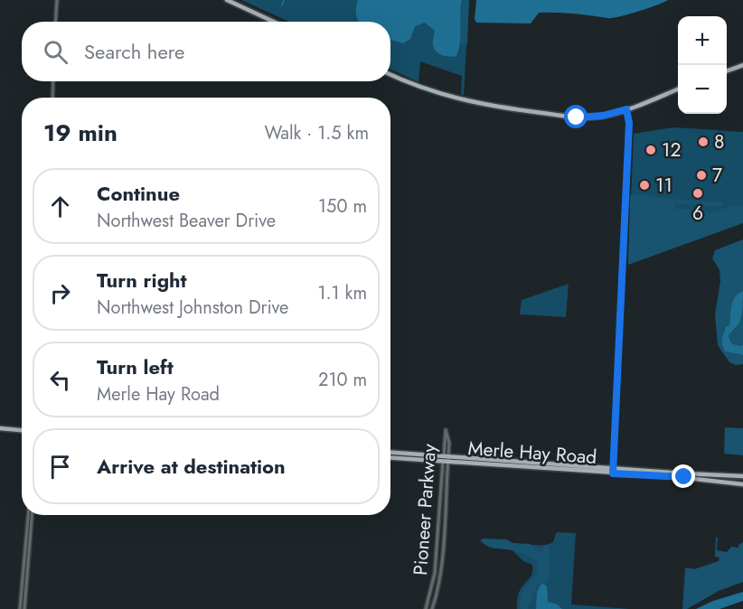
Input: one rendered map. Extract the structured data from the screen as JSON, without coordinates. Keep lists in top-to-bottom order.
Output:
{
  "streets": {
    "main road": ["Merle Hay Road"],
    "street": ["Pioneer Parkway"]
  },
  "crossings": [
    ["Merle Hay Road", "Pioneer Parkway"]
  ],
  "places": [
    "8",
    "12",
    "7",
    "11",
    "6"
  ],
  "page": {
    "map_buttons": ["+", "−"],
    "search": "Search here",
    "heading": ["19 min", "Walk · 1.5 km"],
    "list": [
      ["Continue", "Northwest Beaver Drive", "150 m"],
      ["Turn right", "Northwest Johnston Drive", "1.1 km"],
      ["Turn left", "Merle Hay Road", "210 m"],
      "Arrive at destination"
    ]
  }
}
